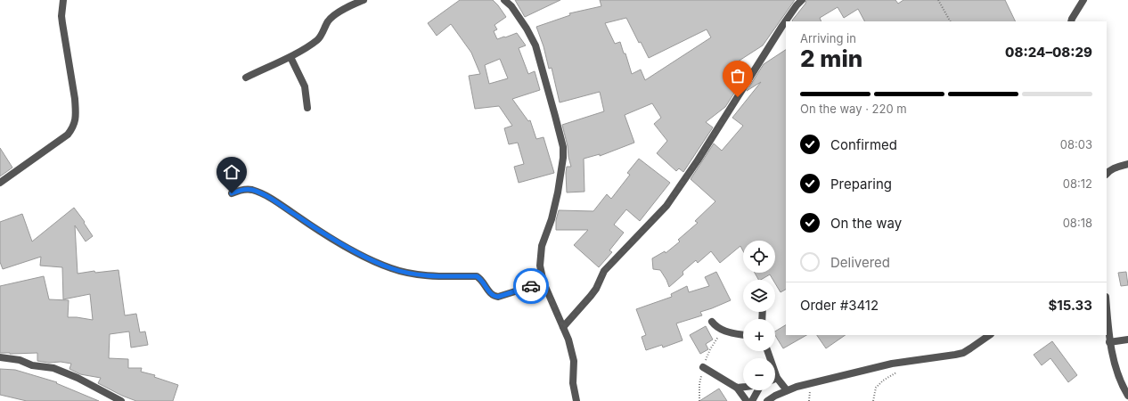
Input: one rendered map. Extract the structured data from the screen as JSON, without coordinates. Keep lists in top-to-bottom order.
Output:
{
  "page": {
    "heading": ["2 min", "Arriving in", "08:24–08:29"],
    "panel": ["Order #3412", "$15.33"],
    "bar": "On the way · 220 m",
    "list": [
      ["Confirmed", "08:03"],
      ["Preparing", "08:12"],
      ["On the way", "08:18"],
      "Delivered"
    ],
    "map_buttons": ["+", "−"]
  }
}
